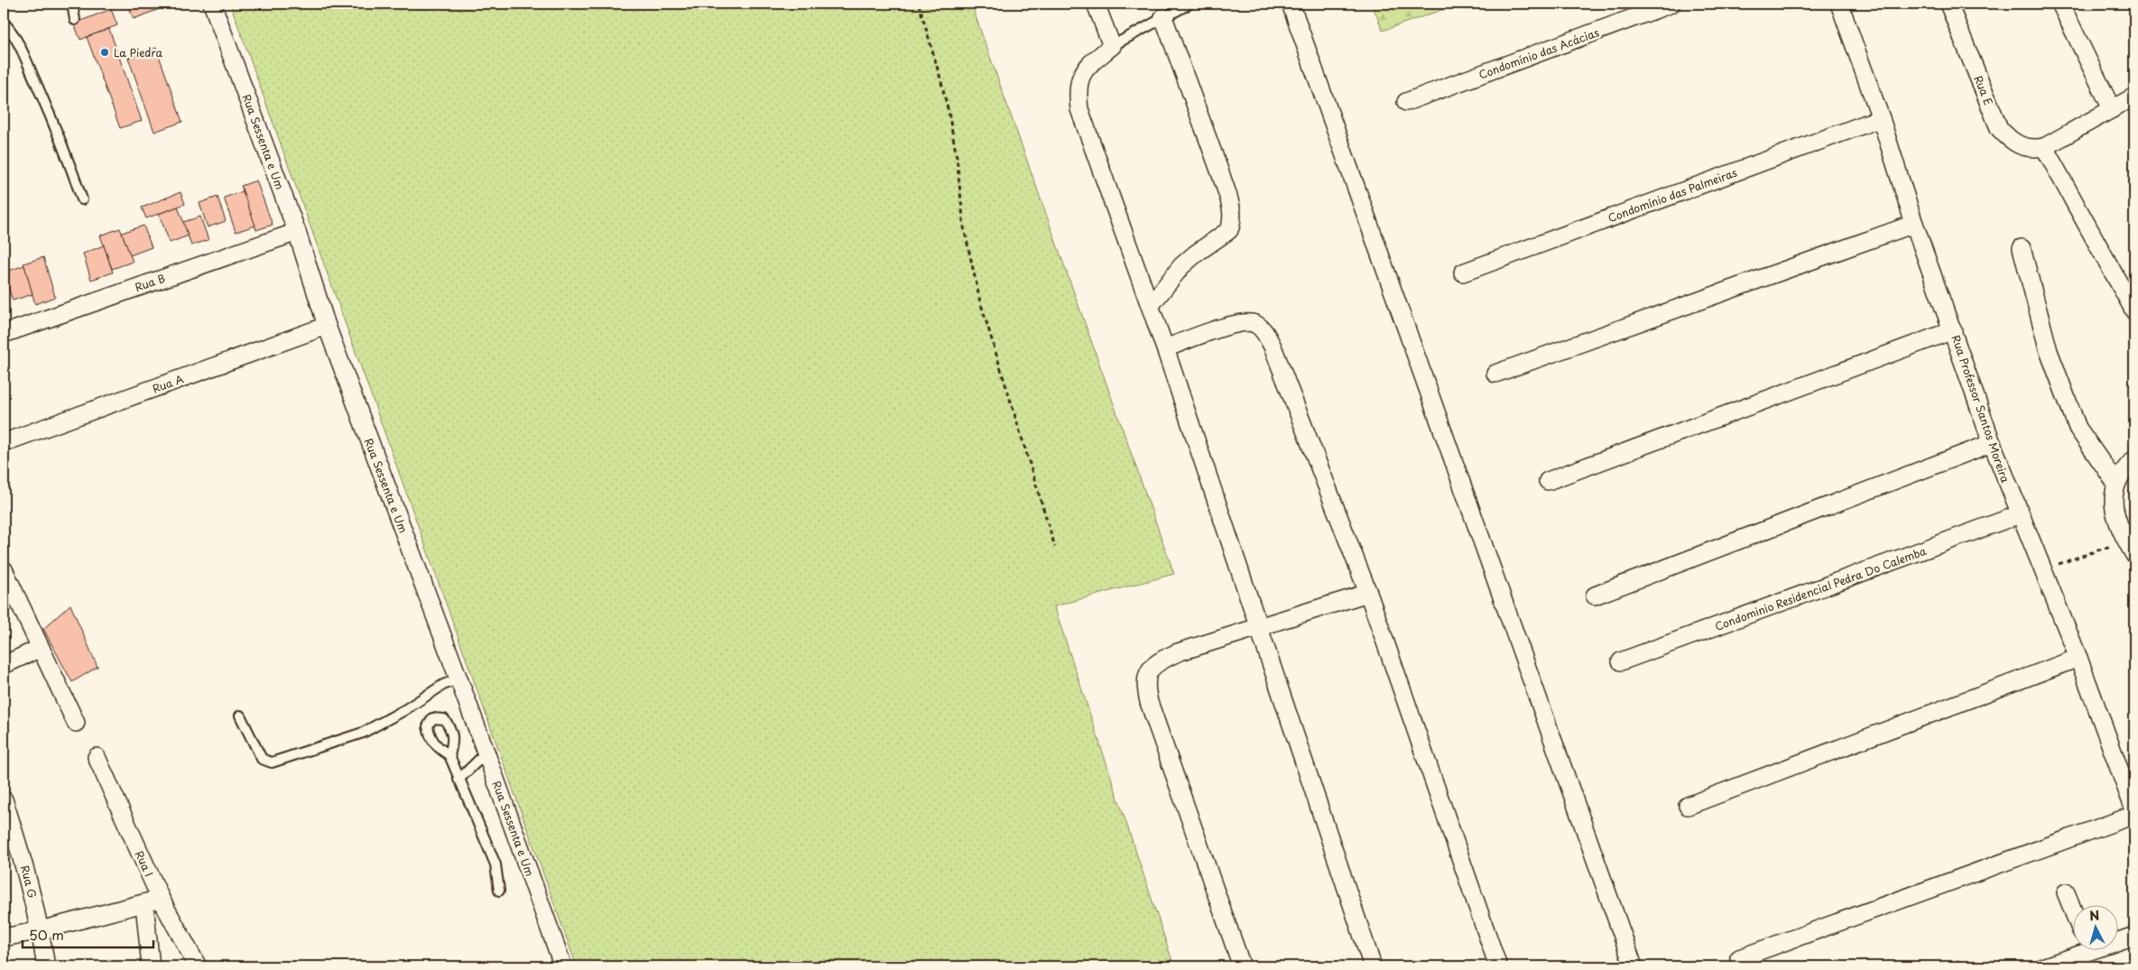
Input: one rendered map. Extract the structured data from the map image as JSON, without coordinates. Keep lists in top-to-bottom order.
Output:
{
  "streets": {
    "street": [
      "Condomínio das Acácias",
      "Rua E",
      "Rua Sessenta e Um",
      "Condomínio das Palmeiras",
      "Rua B",
      "Rua A",
      "Rua Professor Santos Moreira",
      "Condominio Residencial Pedra Do Calemba",
      "Rua I",
      "Rua G"
    ]
  },
  "crossings": [
    ["Rua Sessenta e Um", "Rua B"],
    ["Rua Sessenta e Um", "Rua A"],
    ["Condomínio das Palmeiras", "Rua Professor Santos Moreira"],
    ["Rua Professor Santos Moreira", "Condominio Residencial Pedra Do Calemba"]
  ],
  "places": ["La Piedra"],
  "scale_bar": "50 m",
  "north": "top"
}
